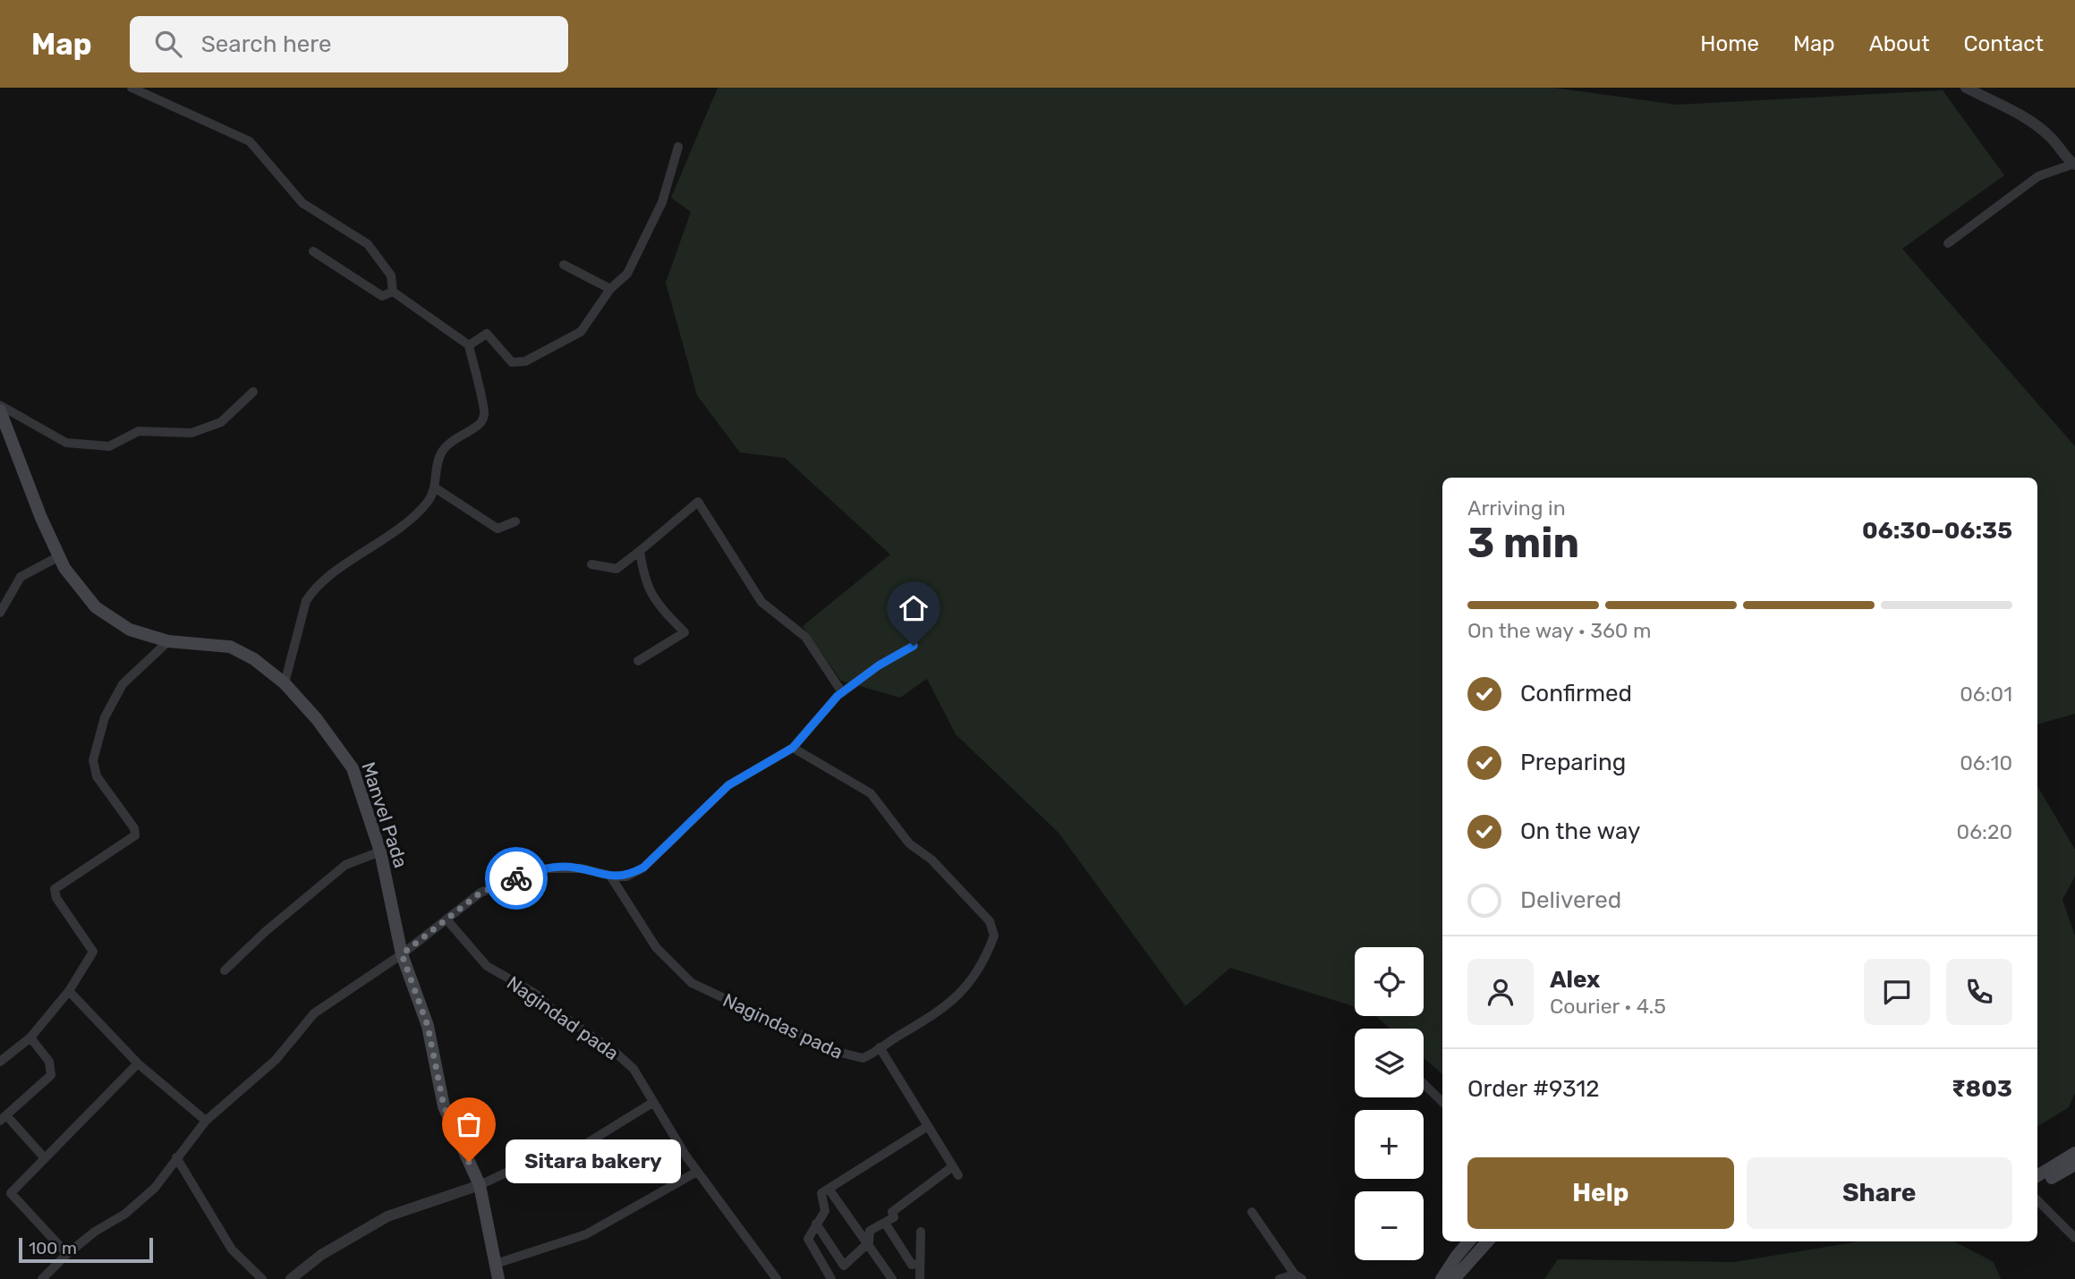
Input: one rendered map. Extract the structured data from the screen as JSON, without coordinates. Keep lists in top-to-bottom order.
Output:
{
  "streets": {
    "main road": ["Manvel Pada"],
    "street": ["Nagindad pada", "Nagindas pada"]
  },
  "places": ["Sitara bakery"],
  "scale_bar": "100 m",
  "page": {
    "header": "Map",
    "search": "Search here",
    "nav": [
      "Home",
      "Map",
      "About",
      "Contact"
    ],
    "heading": ["3 min", "Arriving in", "06:30–06:35"],
    "panel": [
      "Alex",
      "Courier · 4.5",
      "Order #9312",
      "₹803"
    ],
    "bar": "On the way · 360 m",
    "list": [
      ["Confirmed", "06:01"],
      ["Preparing", "06:10"],
      ["On the way", "06:20"],
      "Delivered"
    ],
    "map_buttons": ["+", "−"],
    "bubble": "Sitara bakery",
    "buttons": ["Help", "Share"],
    "scale": "100 m"
  }
}
